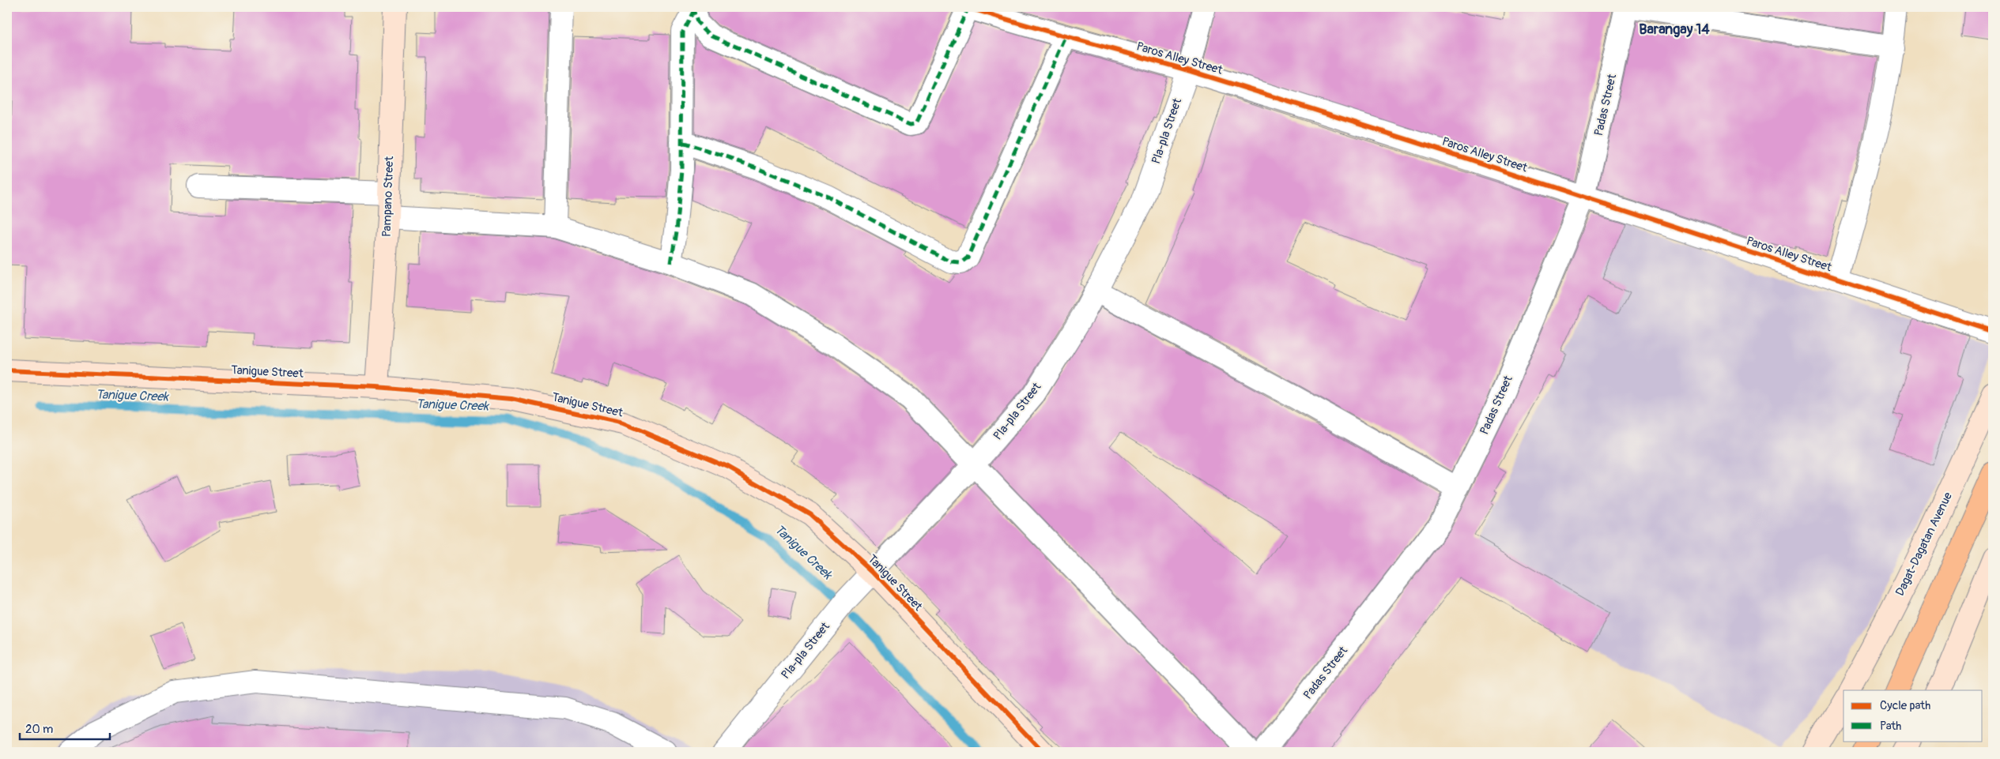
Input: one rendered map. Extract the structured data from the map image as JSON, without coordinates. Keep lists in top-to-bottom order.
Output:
{
  "streets": {
    "street": [
      "Paros Alley Street",
      "Padas Street",
      "Pla-pla Street",
      "Pampano Street",
      "Tanigue Street",
      "Dagat-Dagatan Avenue"
    ]
  },
  "crossings": [
    ["Paros Alley Street", "Padas Street"],
    ["Paros Alley Street", "Pla-pla Street"],
    ["Pla-pla Street", "Tanigue Street"],
    ["Pampano Street", "Tanigue Street"]
  ],
  "districts": ["Barangay 14"],
  "water": ["Tanigue Creek"],
  "legend": ["Cycle path", "Path"],
  "scale_bar": "20 m"
}
